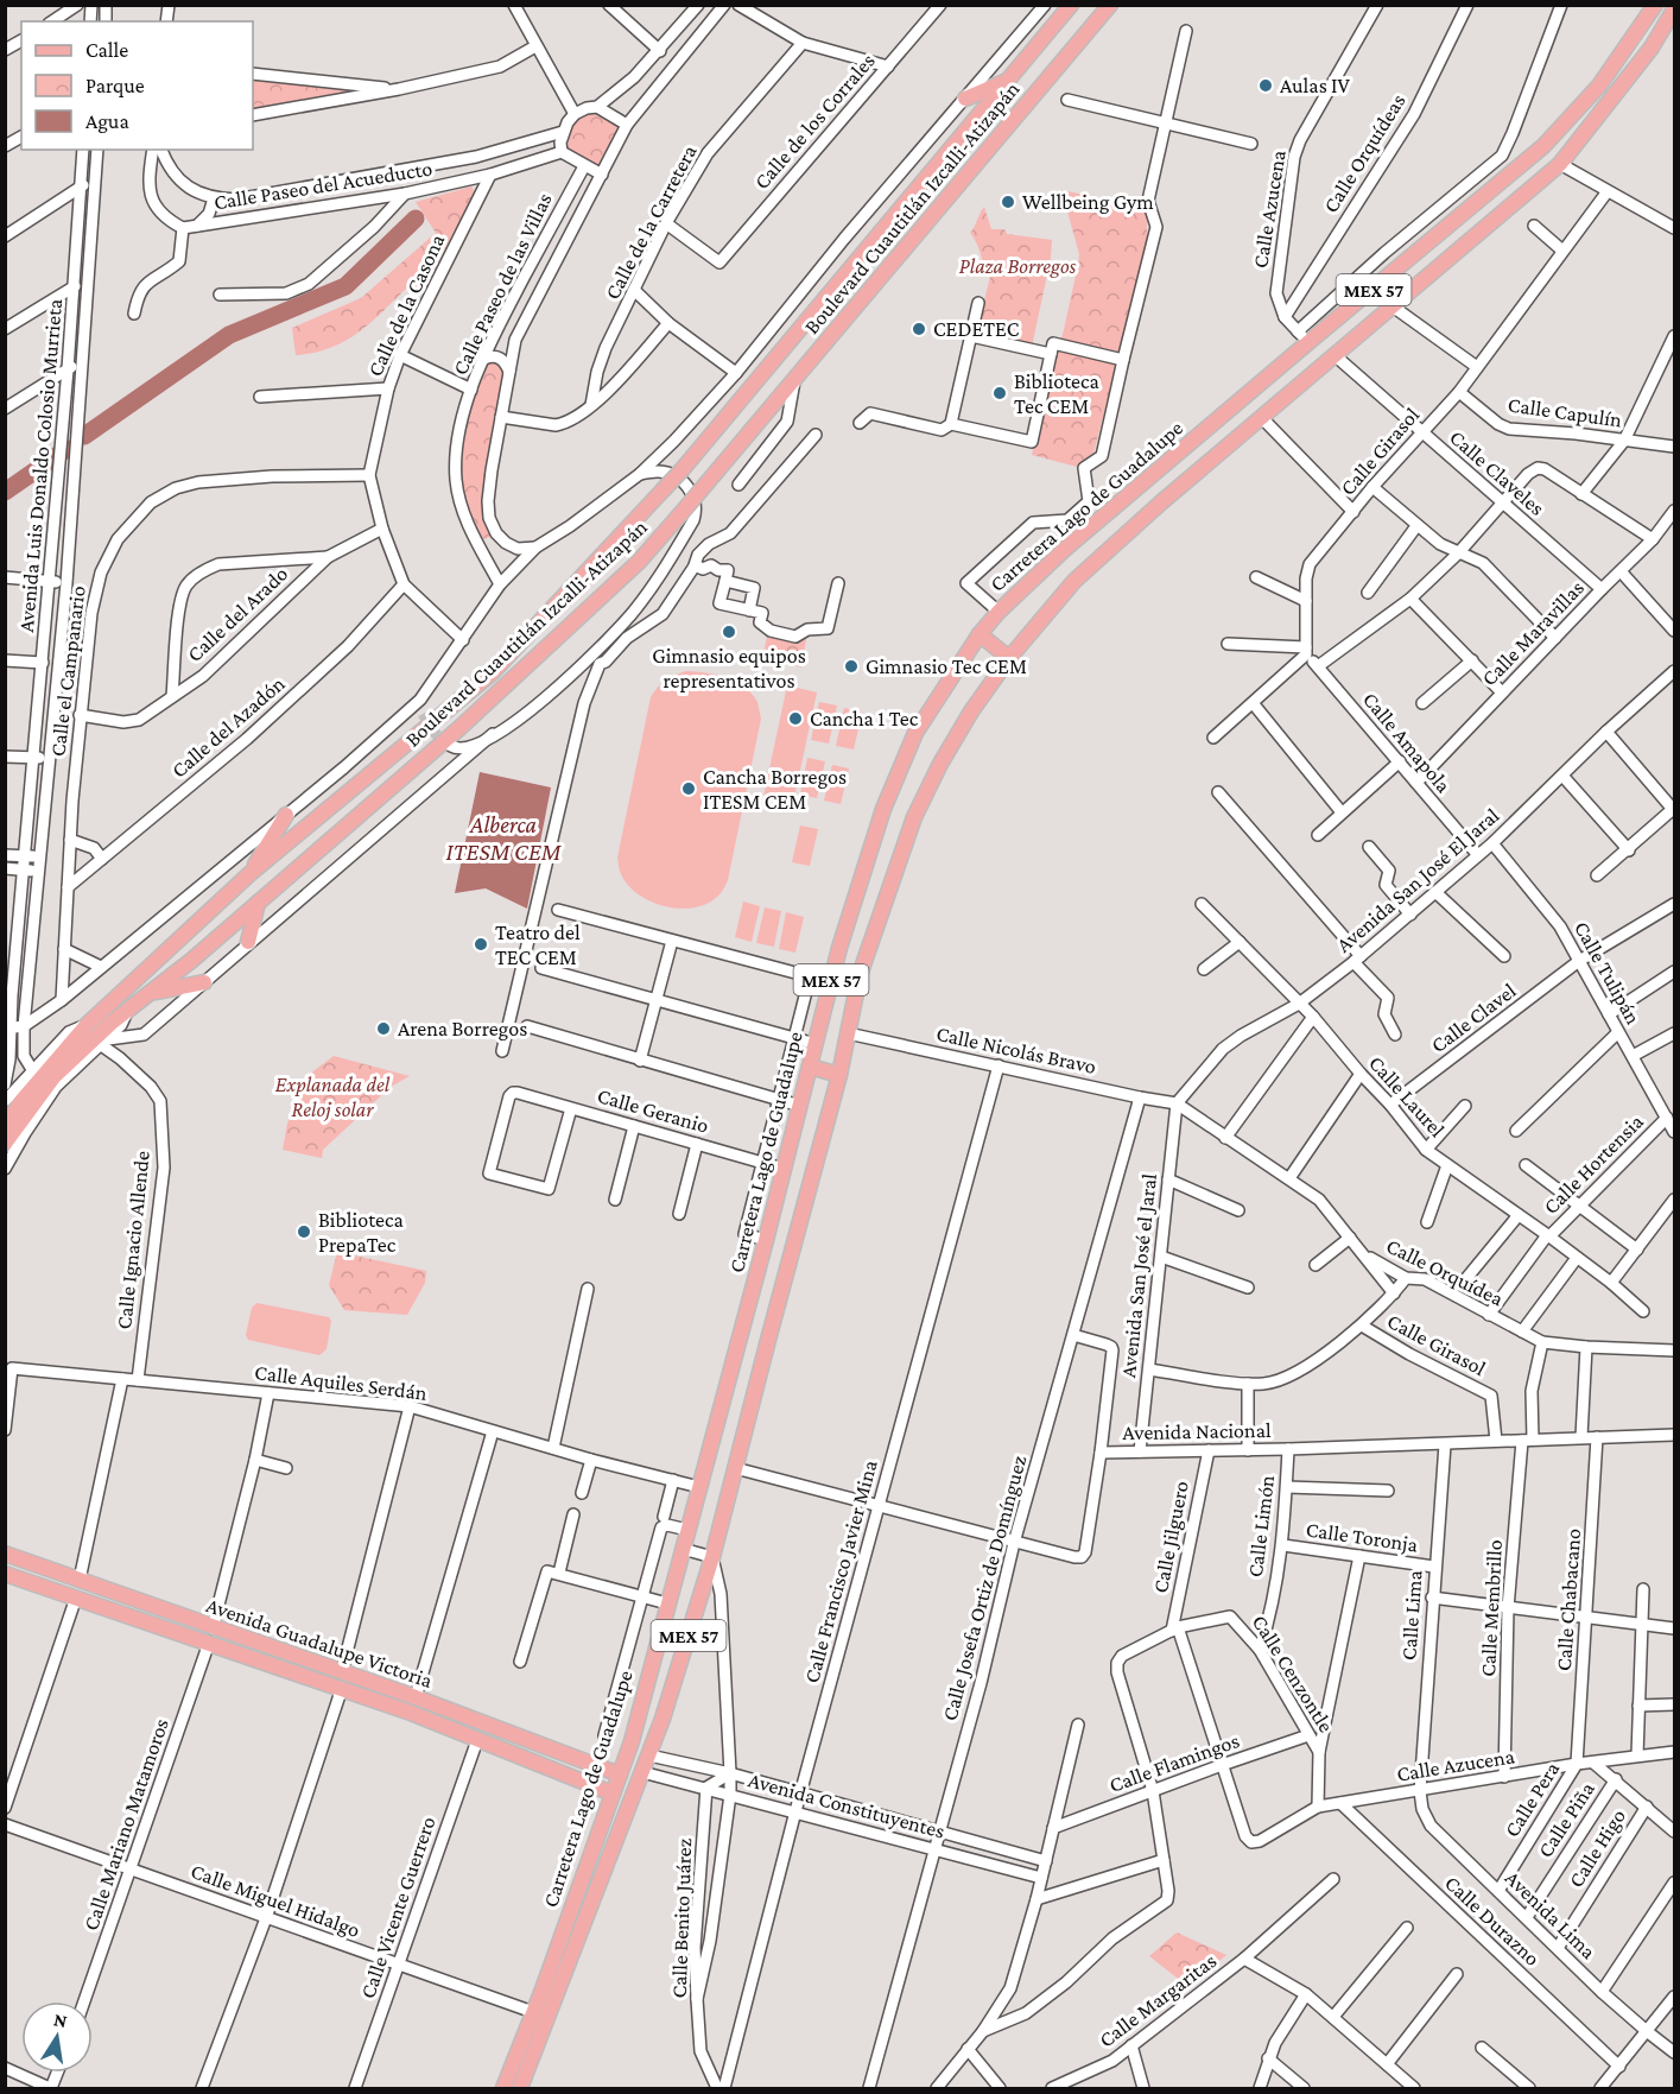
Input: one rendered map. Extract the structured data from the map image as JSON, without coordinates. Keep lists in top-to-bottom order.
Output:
{
  "streets": {
    "main road": [
      "Boulevard Cuautitlán Izcalli-Atizapán",
      "MEX 57",
      "Carretera Lago de Guadalupe",
      "Avenida Guadalupe Victoria"
    ],
    "street": [
      "Calle de los Corrales",
      "Calle Orquídeas",
      "Calle Paseo del Acueducto",
      "Calle Azucena",
      "Calle de la Carretera",
      "Calle Paseo de las Villas",
      "Calle de la Casona",
      "Calle Capulín",
      "Calle Girasol",
      "Avenida Luis Donaldo Colosio Murrieta",
      "Calle Claveles",
      "Calle del Arado",
      "Calle Maravillas",
      "Calle el Campanario",
      "Calle del Azadón",
      "Calle Amapola",
      "Avenida San José El Jaral",
      "Calle Tulipán",
      "Calle Clavel",
      "Calle Nicolás Bravo",
      "Calle Laurel",
      "Calle Geranio",
      "Calle Hortensia",
      "Calle Ignacio Allende",
      "Calle Orquídea",
      "Avenida San José el Jaral",
      "Calle Aquiles Serdán",
      "Avenida Nacional",
      "Calle Limón",
      "Calle Jilguero",
      "Calle Toronja",
      "Calle Francisco Javier Mina",
      "Calle Josefa Ortiz de Domínguez",
      "Calle Chabacano",
      "Calle Membrillo",
      "Calle Lima",
      "Calle Cenzontle",
      "Calle Flamingos",
      "Calle Pera",
      "Avenida Constituyentes",
      "Calle Piña",
      "Calle Mariano Matamoros",
      "Calle Higo",
      "Calle Miguel Hidalgo",
      "Calle Vicente Guerrero",
      "Avenida Lima",
      "Calle Benito Juárez",
      "Calle Durazno",
      "Calle Margaritas"
    ]
  },
  "crossings": [
    ["Calle de los Corrales", "Calle de la Carretera"],
    ["Calle Orquídeas", "Calle Azucena"],
    ["Calle Paseo del Acueducto", "Calle Paseo de las Villas"],
    ["Calle Paseo del Acueducto", "Calle de la Casona"],
    ["Boulevard Cuautitlán Izcalli-Atizapán", "Calle Paseo de las Villas"],
    ["Boulevard Cuautitlán Izcalli-Atizapán", "Calle de la Casona"],
    ["Boulevard Cuautitlán Izcalli-Atizapán", "Avenida Luis Donaldo Colosio Murrieta"],
    ["Boulevard Cuautitlán Izcalli-Atizapán", "Calle el Campanario"],
    ["Calle Azucena", "Calle Jilguero"],
    ["Calle Azucena", "Calle Chabacano"],
    ["Calle Azucena", "Calle Membrillo"],
    ["Calle Azucena", "Calle Lima"],
    ["Calle Azucena", "Calle Pera"],
    ["Calle Azucena", "Avenida Lima"],
    ["Calle Azucena", "Calle Durazno"],
    ["Calle de la Casona", "Calle del Arado"],
    ["Calle de la Casona", "Calle el Campanario"],
    ["Calle de la Casona", "Calle del Azadón"],
    ["Calle Capulín", "Calle Girasol"],
    ["Calle Girasol", "Calle Claveles"],
    ["Calle Girasol", "Calle Amapola"],
    ["Calle Girasol", "Avenida Nacional"],
    ["Calle Claveles", "Carretera Lago de Guadalupe"],
    ["Calle Claveles", "Calle Maravillas"],
    ["Carretera Lago de Guadalupe", "Calle Nicolás Bravo"],
    ["Carretera Lago de Guadalupe", "Calle Geranio"],
    ["Carretera Lago de Guadalupe", "Calle Aquiles Serdán"],
    ["Carretera Lago de Guadalupe", "Avenida Nacional"],
    ["Carretera Lago de Guadalupe", "Avenida Guadalupe Victoria"],
    ["Carretera Lago de Guadalupe", "Avenida Constituyentes"],
    ["Carretera Lago de Guadalupe", "Calle Miguel Hidalgo"],
    ["Calle del Arado", "Calle el Campanario"],
    ["Calle Maravillas", "Calle Amapola"],
    ["Calle el Campanario", "Calle del Azadón"],
    ["Calle Amapola", "Avenida San José El Jaral"],
    ["Avenida San José El Jaral", "Calle Tulipán"],
    ["Avenida San José El Jaral", "Calle Nicolás Bravo"],
    ["Avenida San José El Jaral", "Calle Laurel"],
    ["Avenida San José El Jaral", "Calle Orquídea"],
    ["Avenida San José El Jaral", "Avenida San José el Jaral"],
    ["Calle Tulipán", "Calle Clavel"],
    ["Calle Tulipán", "Calle Hortensia"],
    ["Calle Clavel", "Calle Laurel"],
    ["Calle Nicolás Bravo", "Calle Orquídea"],
    ["Calle Nicolás Bravo", "Avenida San José el Jaral"],
    ["Calle Nicolás Bravo", "Calle Francisco Javier Mina"],
    ["Calle Nicolás Bravo", "Calle Josefa Ortiz de Domínguez"],
    ["Calle Laurel", "Calle Hortensia"],
    ["Calle Hortensia", "Calle Orquídea"],
    ["Calle Ignacio Allende", "Calle Aquiles Serdán"],
    ["Calle Orquídea", "Avenida San José el Jaral"],
    ["Calle Orquídea", "Calle Membrillo"],
    ["Avenida San José el Jaral", "Avenida Nacional"],
    ["Avenida Nacional", "Calle Limón"],
    ["Avenida Nacional", "Calle Jilguero"],
    ["Avenida Nacional", "Calle Francisco Javier Mina"],
    ["Avenida Nacional", "Calle Josefa Ortiz de Domínguez"],
    ["Avenida Nacional", "Calle Chabacano"],
    ["Avenida Nacional", "Calle Membrillo"],
    ["Avenida Nacional", "Calle Lima"],
    ["Calle Limón", "Calle Toronja"],
    ["Calle Limón", "Calle Cenzontle"],
    ["Calle Jilguero", "Calle Cenzontle"],
    ["Calle Jilguero", "Calle Flamingos"],
    ["Calle Toronja", "Calle Lima"],
    ["Calle Francisco Javier Mina", "Avenida Constituyentes"],
    ["Calle Josefa Ortiz de Domínguez", "Avenida Constituyentes"],
    ["Calle Chabacano", "Calle Pera"],
    ["Calle Lima", "Avenida Lima"],
    ["Avenida Guadalupe Victoria", "Calle Mariano Matamoros"],
    ["Avenida Guadalupe Victoria", "Calle Vicente Guerrero"],
    ["Calle Cenzontle", "Calle Flamingos"],
    ["Calle Pera", "Avenida Lima"],
    ["Avenida Constituyentes", "Calle Benito Juárez"],
    ["Calle Piña", "Avenida Lima"],
    ["Calle Mariano Matamoros", "Calle Miguel Hidalgo"],
    ["Calle Higo", "Avenida Lima"],
    ["Calle Miguel Hidalgo", "Calle Vicente Guerrero"]
  ],
  "water": ["Alberca ITESM CEM"],
  "parks": ["Plaza Borregos", "Explanada del Reloj solar"],
  "places": [
    "Aulas IV",
    "Wellbeing Gym",
    "CEDETEC",
    "Biblioteca Tec CEM",
    "Gimnasio equipos representativos",
    "Gimnasio Tec CEM",
    "Cancha 1 Tec",
    "Cancha Borregos ITESM CEM",
    "Teatro del TEC CEM",
    "Arena Borregos",
    "Biblioteca PrepaTec"
  ],
  "legend": ["Calle", "Parque", "Agua"],
  "north": "top"
}
